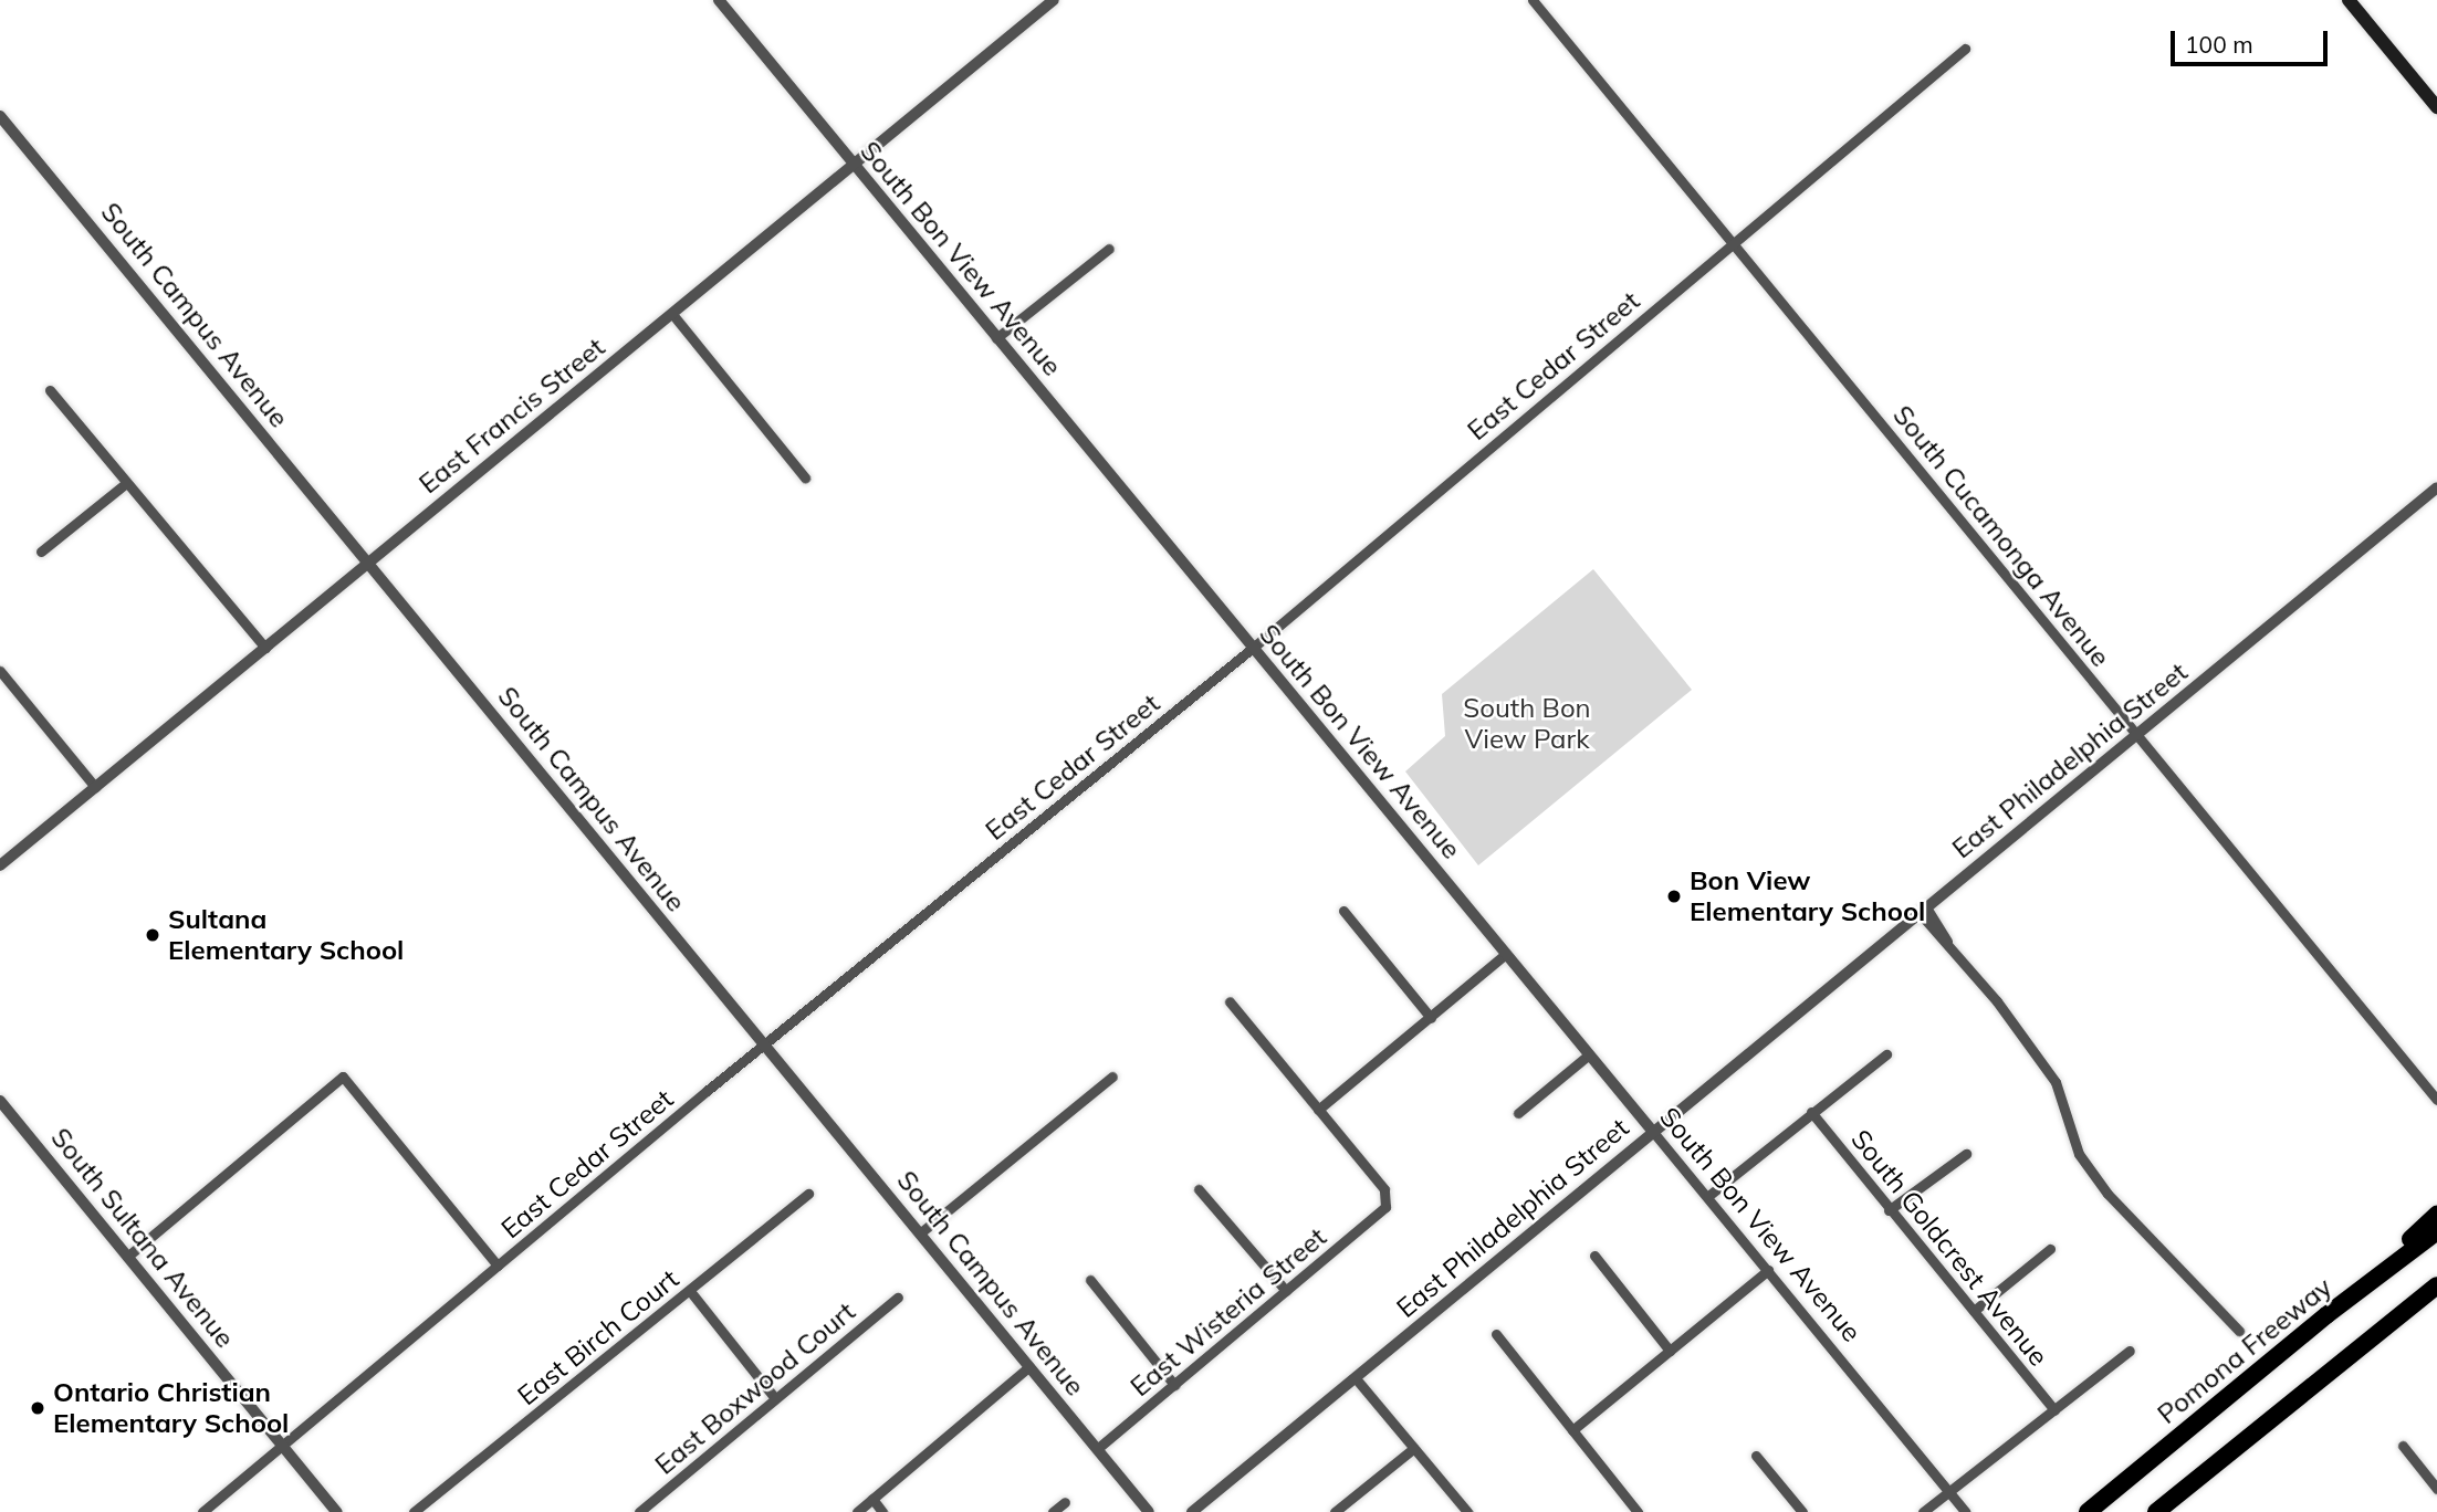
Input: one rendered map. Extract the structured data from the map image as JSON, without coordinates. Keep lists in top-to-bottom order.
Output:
{
  "streets": {
    "highway": ["Pomona Freeway"],
    "street": [
      "South Bon View Avenue",
      "South Campus Avenue",
      "East Cedar Street",
      "East Francis Street",
      "South Cucamonga Avenue",
      "East Philadelphia Street",
      "South Sultana Avenue",
      "South Goldcrest Avenue",
      "East Wisteria Street",
      "East Birch Court",
      "East Boxwood Court"
    ]
  },
  "crossings": [
    ["South Bon View Avenue", "East Cedar Street"],
    ["South Bon View Avenue", "East Francis Street"],
    ["South Bon View Avenue", "East Philadelphia Street"],
    ["South Campus Avenue", "East Cedar Street"],
    ["South Campus Avenue", "East Francis Street"],
    ["South Campus Avenue", "East Wisteria Street"],
    ["East Cedar Street", "South Cucamonga Avenue"],
    ["East Cedar Street", "South Sultana Avenue"],
    ["South Cucamonga Avenue", "East Philadelphia Street"]
  ],
  "parks": ["South Bon View Park"],
  "places": ["Bon View Elementary School", "Sultana Elementary School", "Ontario Christian Elementary School"],
  "scale_bar": "100 m"
}
